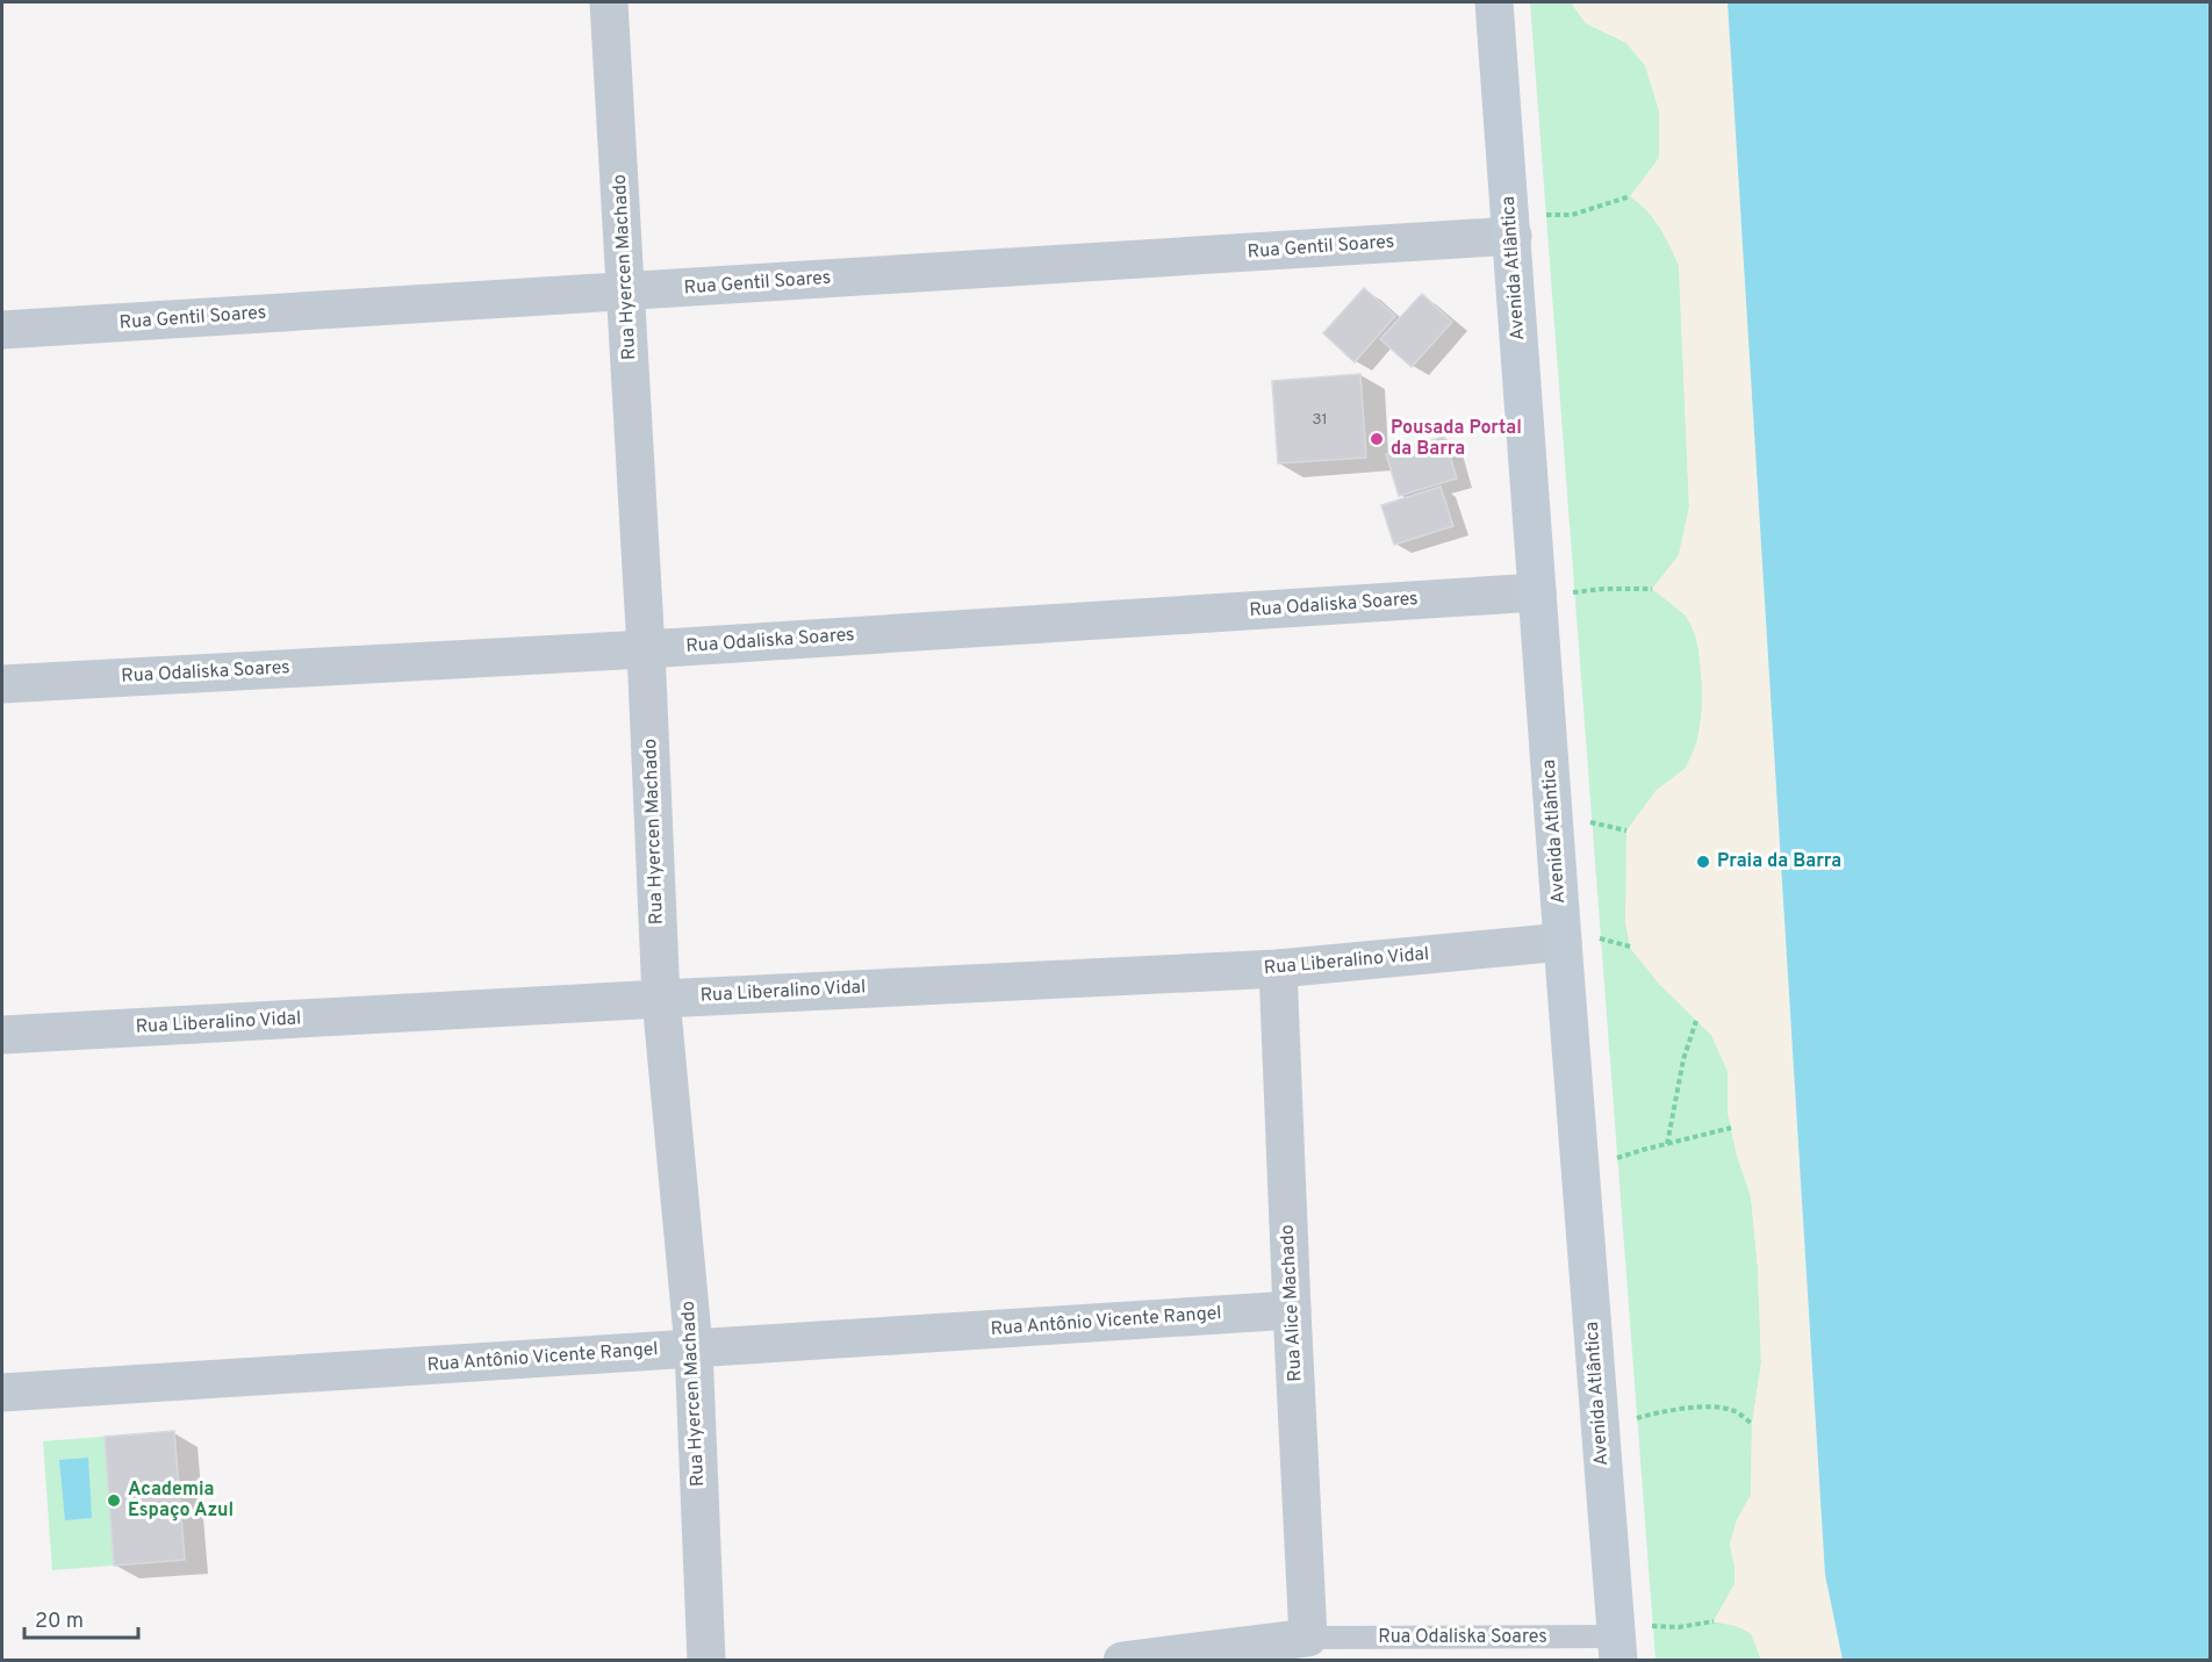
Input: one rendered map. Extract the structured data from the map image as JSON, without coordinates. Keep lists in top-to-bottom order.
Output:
{
  "streets": {
    "street": [
      "Rua Gentil Soares",
      "Rua Hyercen Machado",
      "Avenida Atlântica",
      "Rua Odaliska Soares",
      "Rua Liberalino Vidal",
      "Rua Alice Machado",
      "Rua Antônio Vicente Rangel"
    ]
  },
  "crossings": [
    ["Rua Gentil Soares", "Rua Hyercen Machado"],
    ["Rua Gentil Soares", "Avenida Atlântica"],
    ["Rua Hyercen Machado", "Rua Odaliska Soares"],
    ["Rua Hyercen Machado", "Rua Liberalino Vidal"],
    ["Rua Hyercen Machado", "Rua Antônio Vicente Rangel"],
    ["Avenida Atlântica", "Rua Odaliska Soares"],
    ["Avenida Atlântica", "Rua Liberalino Vidal"],
    ["Rua Odaliska Soares", "Rua Alice Machado"],
    ["Rua Liberalino Vidal", "Rua Alice Machado"],
    ["Rua Alice Machado", "Rua Antônio Vicente Rangel"]
  ],
  "places": ["Pousada Portal da Barra", "Praia da Barra", "Academia Espaço Azul"],
  "house_numbers": ["31"],
  "scale_bar": "20 m"
}
